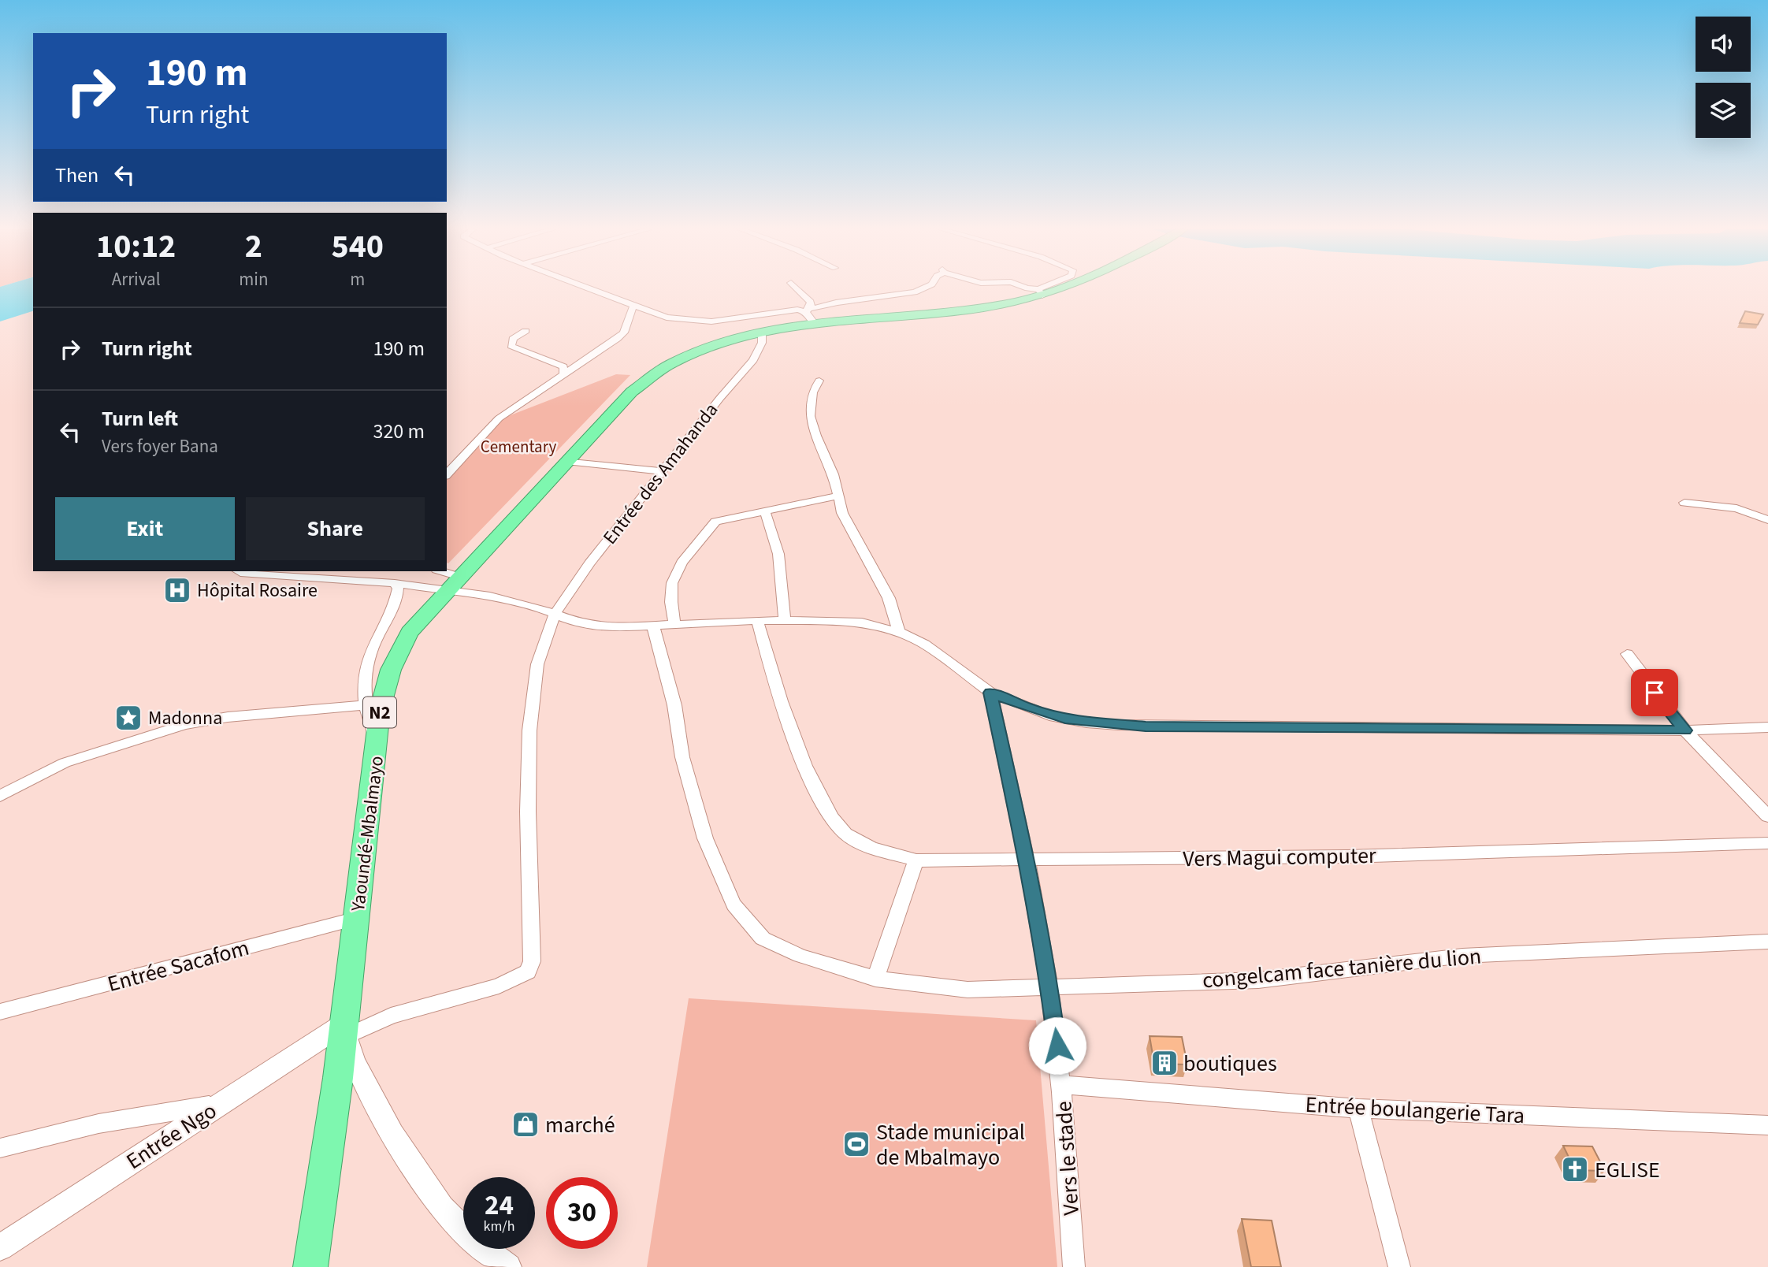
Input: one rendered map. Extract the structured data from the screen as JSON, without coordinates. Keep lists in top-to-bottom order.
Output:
{
  "streets": {
    "highway": ["N2", "Yaoundé-Mbalmayo"],
    "street": [
      "Entrée des Amahanda",
      "Vers Magui computer",
      "Entrée Sacafom",
      "congelcam face tanière du lion",
      "Entrée boulangerie Tara",
      "Entrée Ngo",
      "Vers le stade"
    ]
  },
  "crossings": [
    ["Entrée des Amahanda", "Yaoundé-Mbalmayo"],
    ["Entrée des Amahanda", "Entrée Ngo"],
    ["Yaoundé-Mbalmayo", "Entrée Sacafom"],
    ["Yaoundé-Mbalmayo", "Entrée Ngo"],
    ["Vers Magui computer", "Vers le stade"],
    ["congelcam face tanière du lion", "Vers le stade"],
    ["Entrée boulangerie Tara", "Vers le stade"]
  ],
  "parks": ["Cementary"],
  "places": {
    "hospital": ["Hôpital Rosaire"],
    "place": ["Madonna"],
    "building": ["boutiques"],
    "shop": ["marché"],
    "sports": ["Stade municipal de Mbalmayo"],
    "church": ["EGLISE"]
  },
  "page": {
    "turn": ["190 m", "Turn right"],
    "then": "Then",
    "eta": [
      "10:12",
      "Arrival",
      "2",
      "min",
      "540",
      "m"
    ],
    "list": [
      {
        "name": "Turn right",
        "value": "190 m"
      },
      {
        "name": "Turn left",
        "note": "Vers foyer Bana",
        "value": "320 m"
      }
    ],
    "buttons": ["Exit", "Share"],
    "speed": "24 km/h",
    "limit": "30"
  }
}
